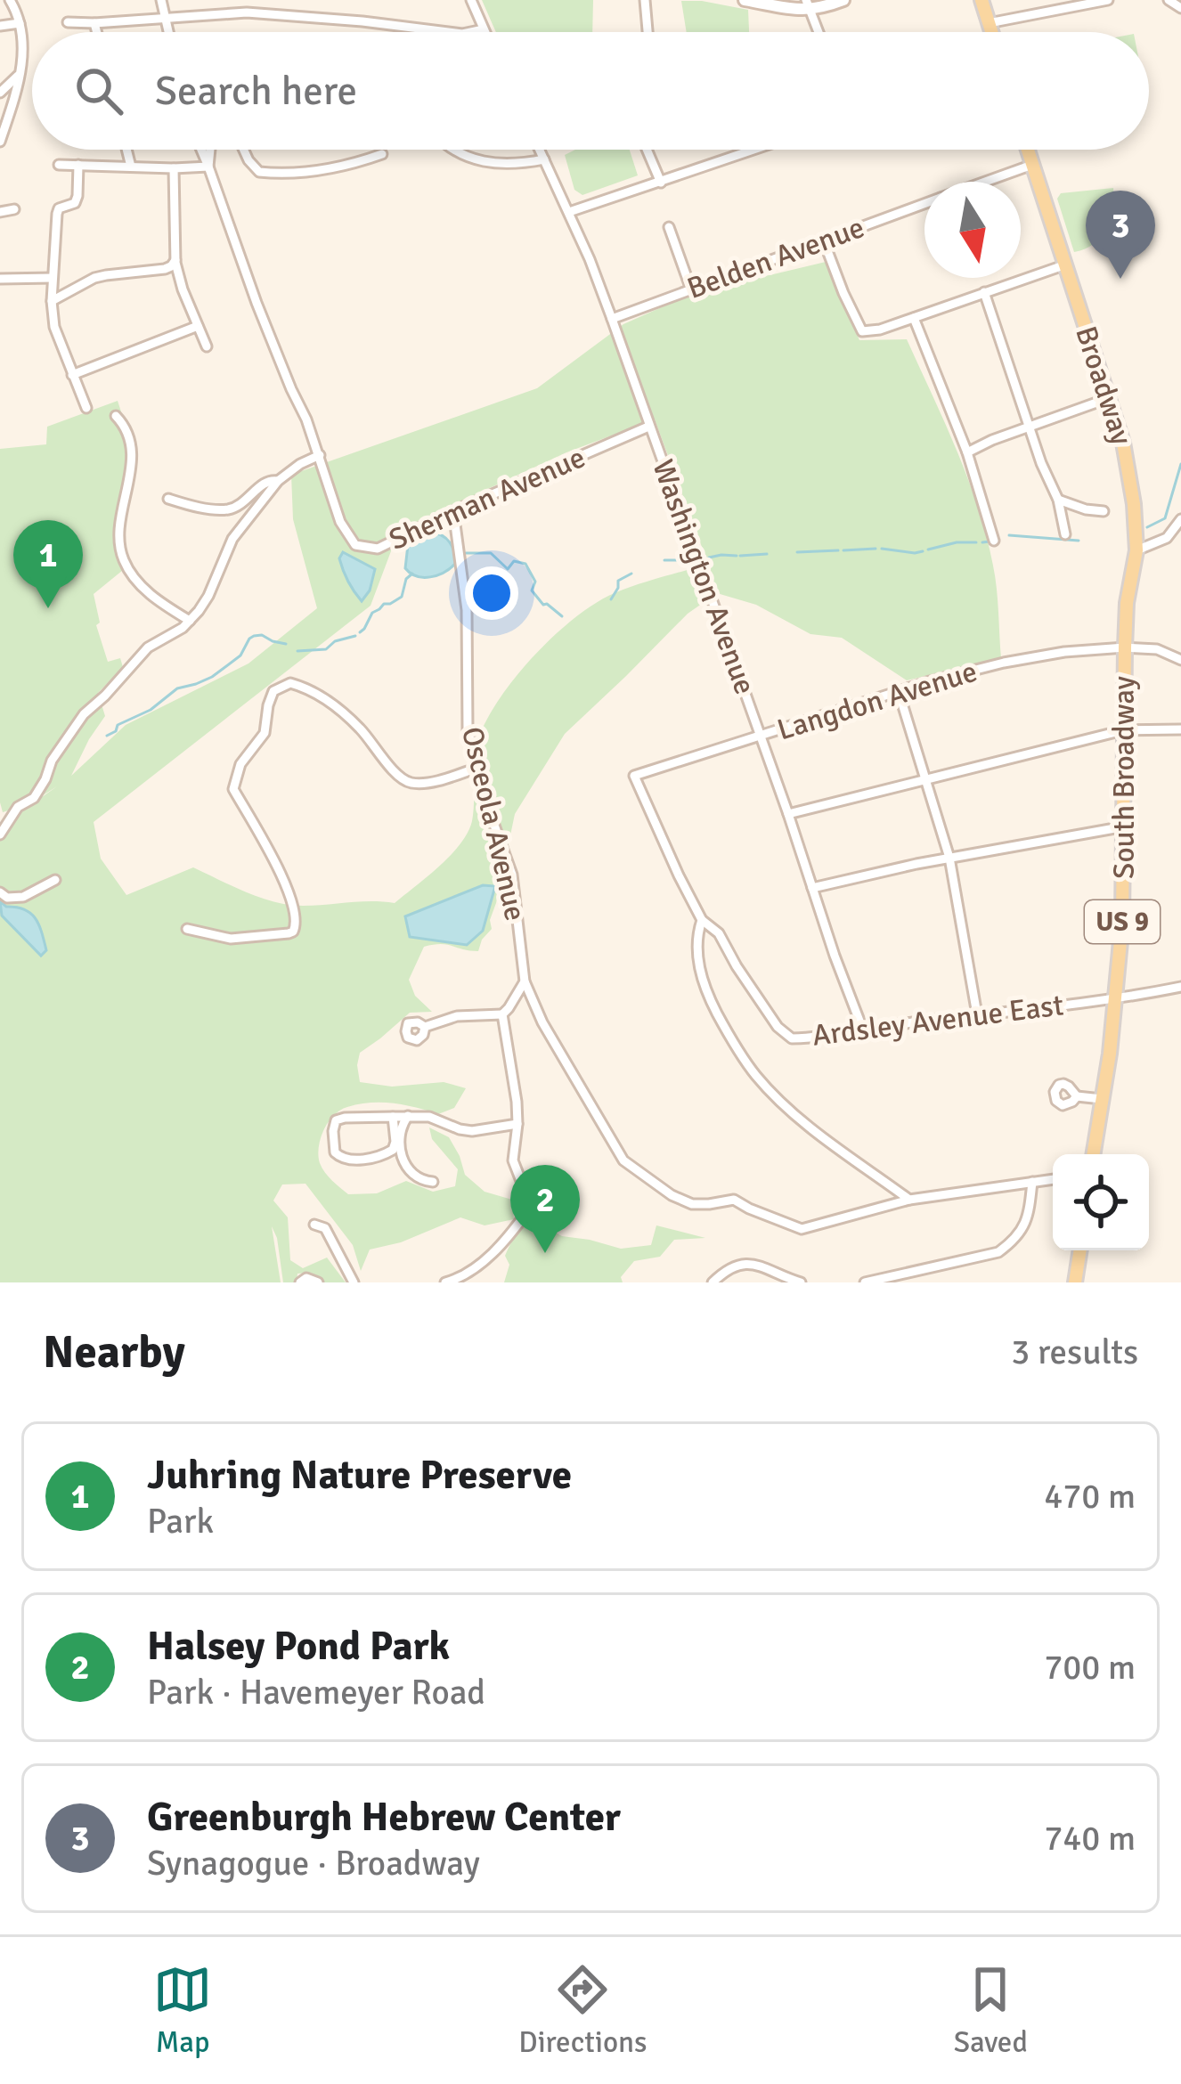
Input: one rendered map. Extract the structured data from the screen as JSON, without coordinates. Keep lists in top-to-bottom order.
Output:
{
  "streets": {
    "main road": ["Broadway", "South Broadway", "US 9"],
    "street": [
      "Belden Avenue",
      "Sherman Avenue",
      "Washington Avenue",
      "Langdon Avenue",
      "Osceola Avenue",
      "Ardsley Avenue East"
    ]
  },
  "crossings": [
    ["Belden Avenue", "Broadway"],
    ["Belden Avenue", "Washington Avenue"],
    ["Broadway", "Langdon Avenue"],
    ["Broadway", "South Broadway"],
    ["Sherman Avenue", "Washington Avenue"],
    ["Sherman Avenue", "Osceola Avenue"],
    ["Washington Avenue", "Langdon Avenue"],
    ["Washington Avenue", "Ardsley Avenue East"],
    ["Langdon Avenue", "South Broadway"],
    ["Langdon Avenue", "Ardsley Avenue East"],
    ["South Broadway", "Ardsley Avenue East"]
  ],
  "north": "bottom",
  "page": {
    "search": "Search here",
    "pins": ["3", "1", "2"],
    "heading": ["Nearby", "3 results"],
    "list": [
      {
        "mark": "1",
        "name": "Juhring Nature Preserve",
        "note": "Park",
        "value": "470 m"
      },
      {
        "mark": "2",
        "name": "Halsey Pond Park",
        "note": "Park · Havemeyer Road",
        "value": "700 m"
      },
      {
        "mark": "3",
        "name": "Greenburgh Hebrew Center",
        "note": "Synagogue · Broadway",
        "value": "740 m"
      }
    ],
    "nav": ["Map", "Directions", "Saved"]
  }
}
